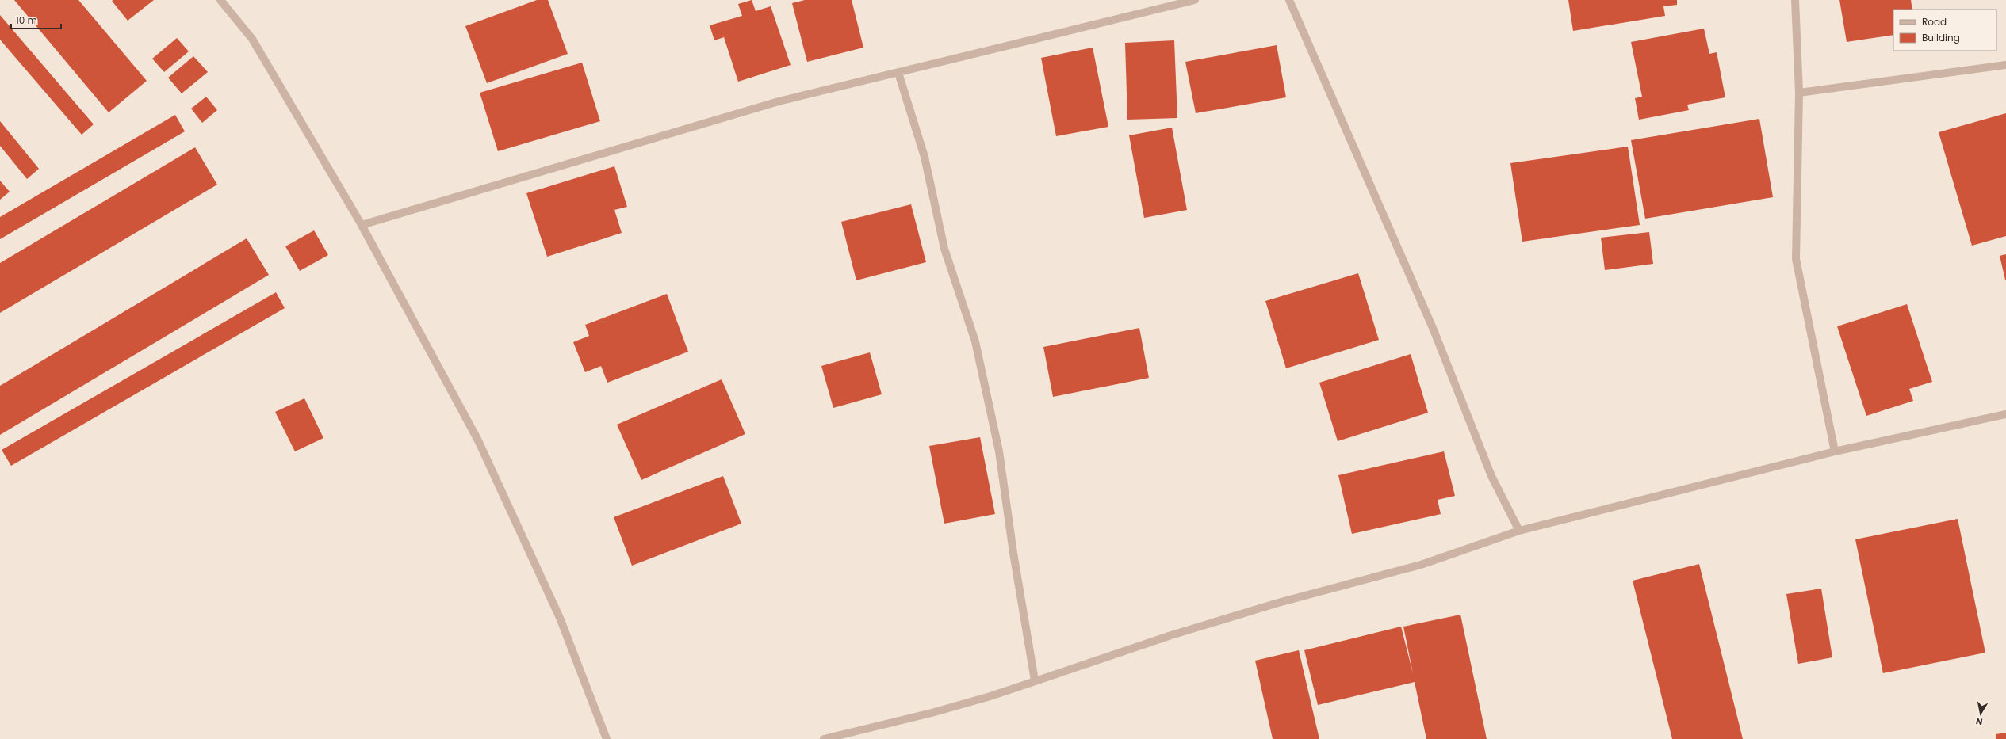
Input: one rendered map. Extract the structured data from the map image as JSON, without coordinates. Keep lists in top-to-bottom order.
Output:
{
  "legend": ["Road", "Building"],
  "scale_bar": "10 m",
  "north": "bottom"
}
